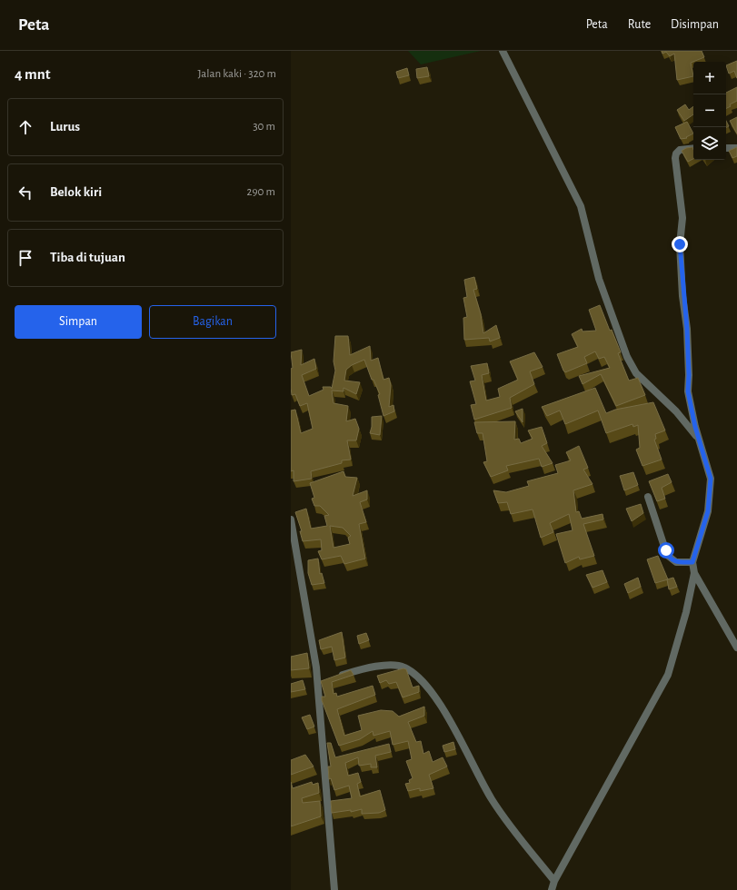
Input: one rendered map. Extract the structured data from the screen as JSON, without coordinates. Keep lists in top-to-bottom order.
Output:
{
  "page": {
    "header": "Peta",
    "nav": ["Peta", "Rute", "Disimpan"],
    "heading": ["4 mnt", "Jalan kaki · 320 m"],
    "map_buttons": ["+", "−"],
    "list": [
      ["Lurus", "30 m"],
      ["Belok kiri", "290 m"],
      "Tiba di tujuan"
    ],
    "buttons": ["Simpan", "Bagikan"]
  }
}
